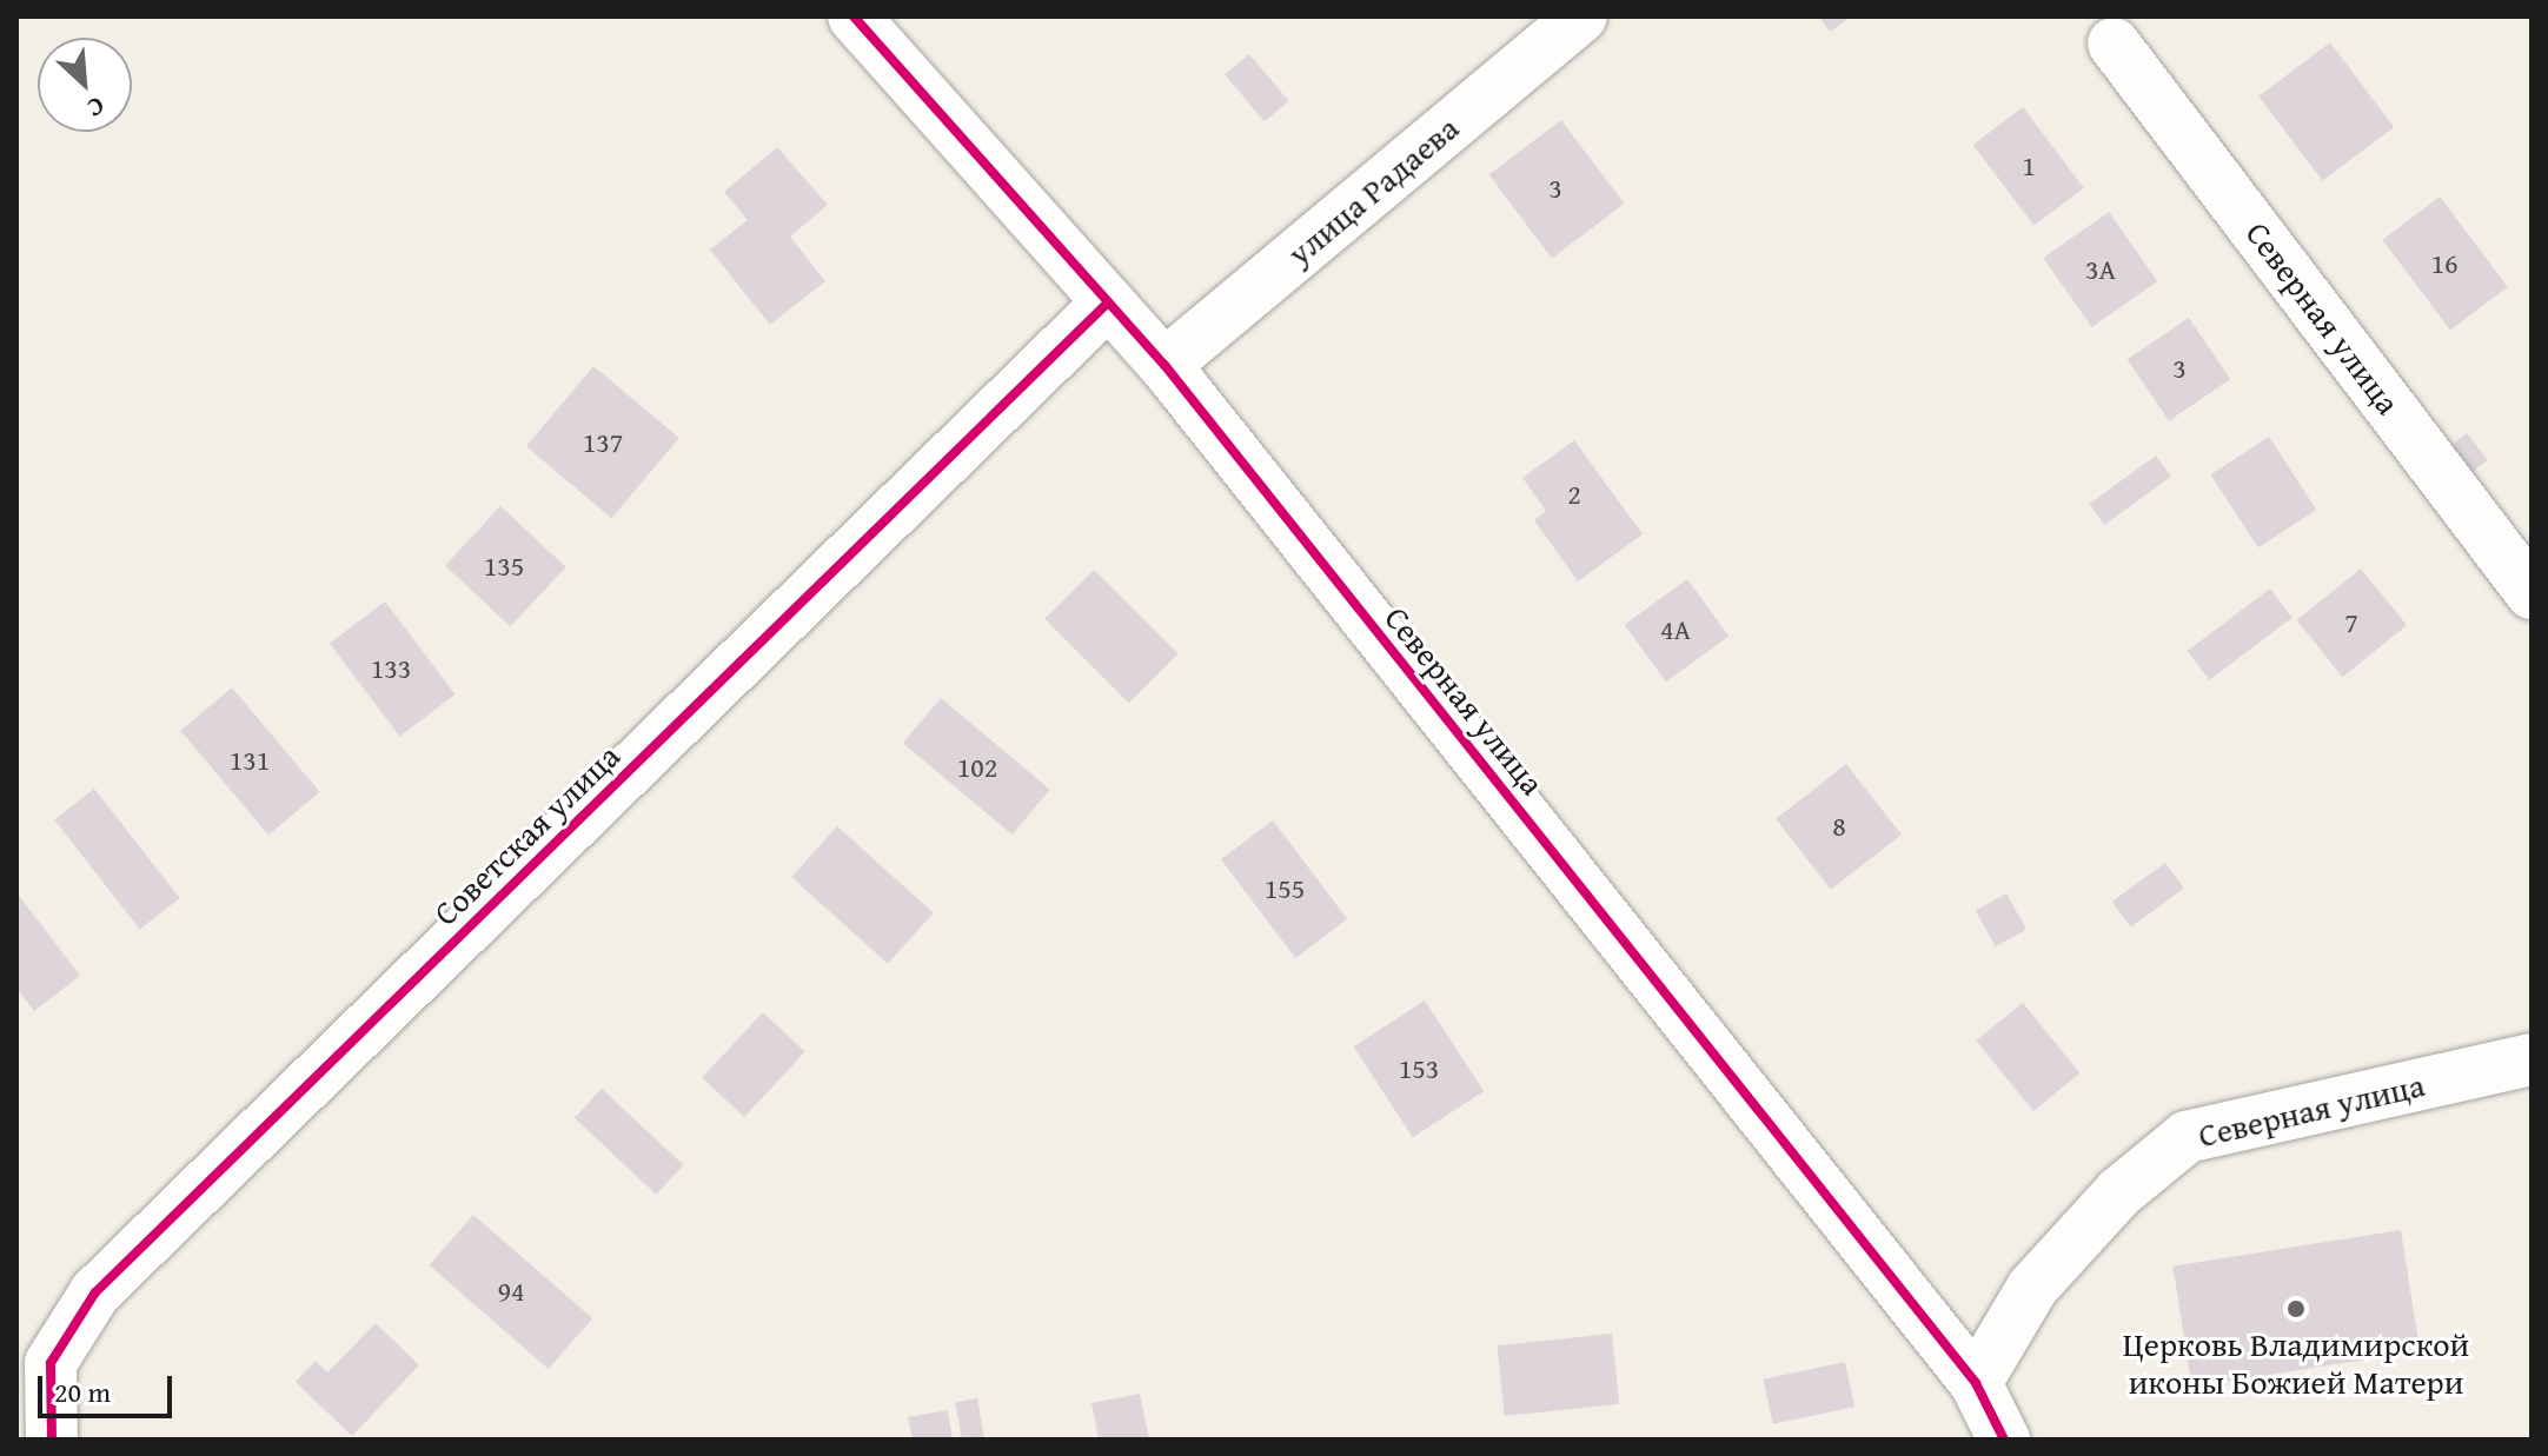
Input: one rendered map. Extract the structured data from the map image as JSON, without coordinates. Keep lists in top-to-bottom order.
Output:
{
  "streets": {
    "street": ["улица Радаева", "Северная улица", "Советская улица"]
  },
  "crossings": [
    ["улица Радаева", "Северная улица"],
    ["Северная улица", "Советская улица"]
  ],
  "places": ["Церковь Владимирской иконы Божией Матери"],
  "house_numbers": [
    "1",
    "3",
    "16",
    "3А",
    "3",
    "137",
    "2",
    "135",
    "7",
    "4А",
    "133",
    "131",
    "102",
    "8",
    "155",
    "153",
    "94"
  ],
  "scale_bar": "20 m",
  "north": "bottom right"
}
